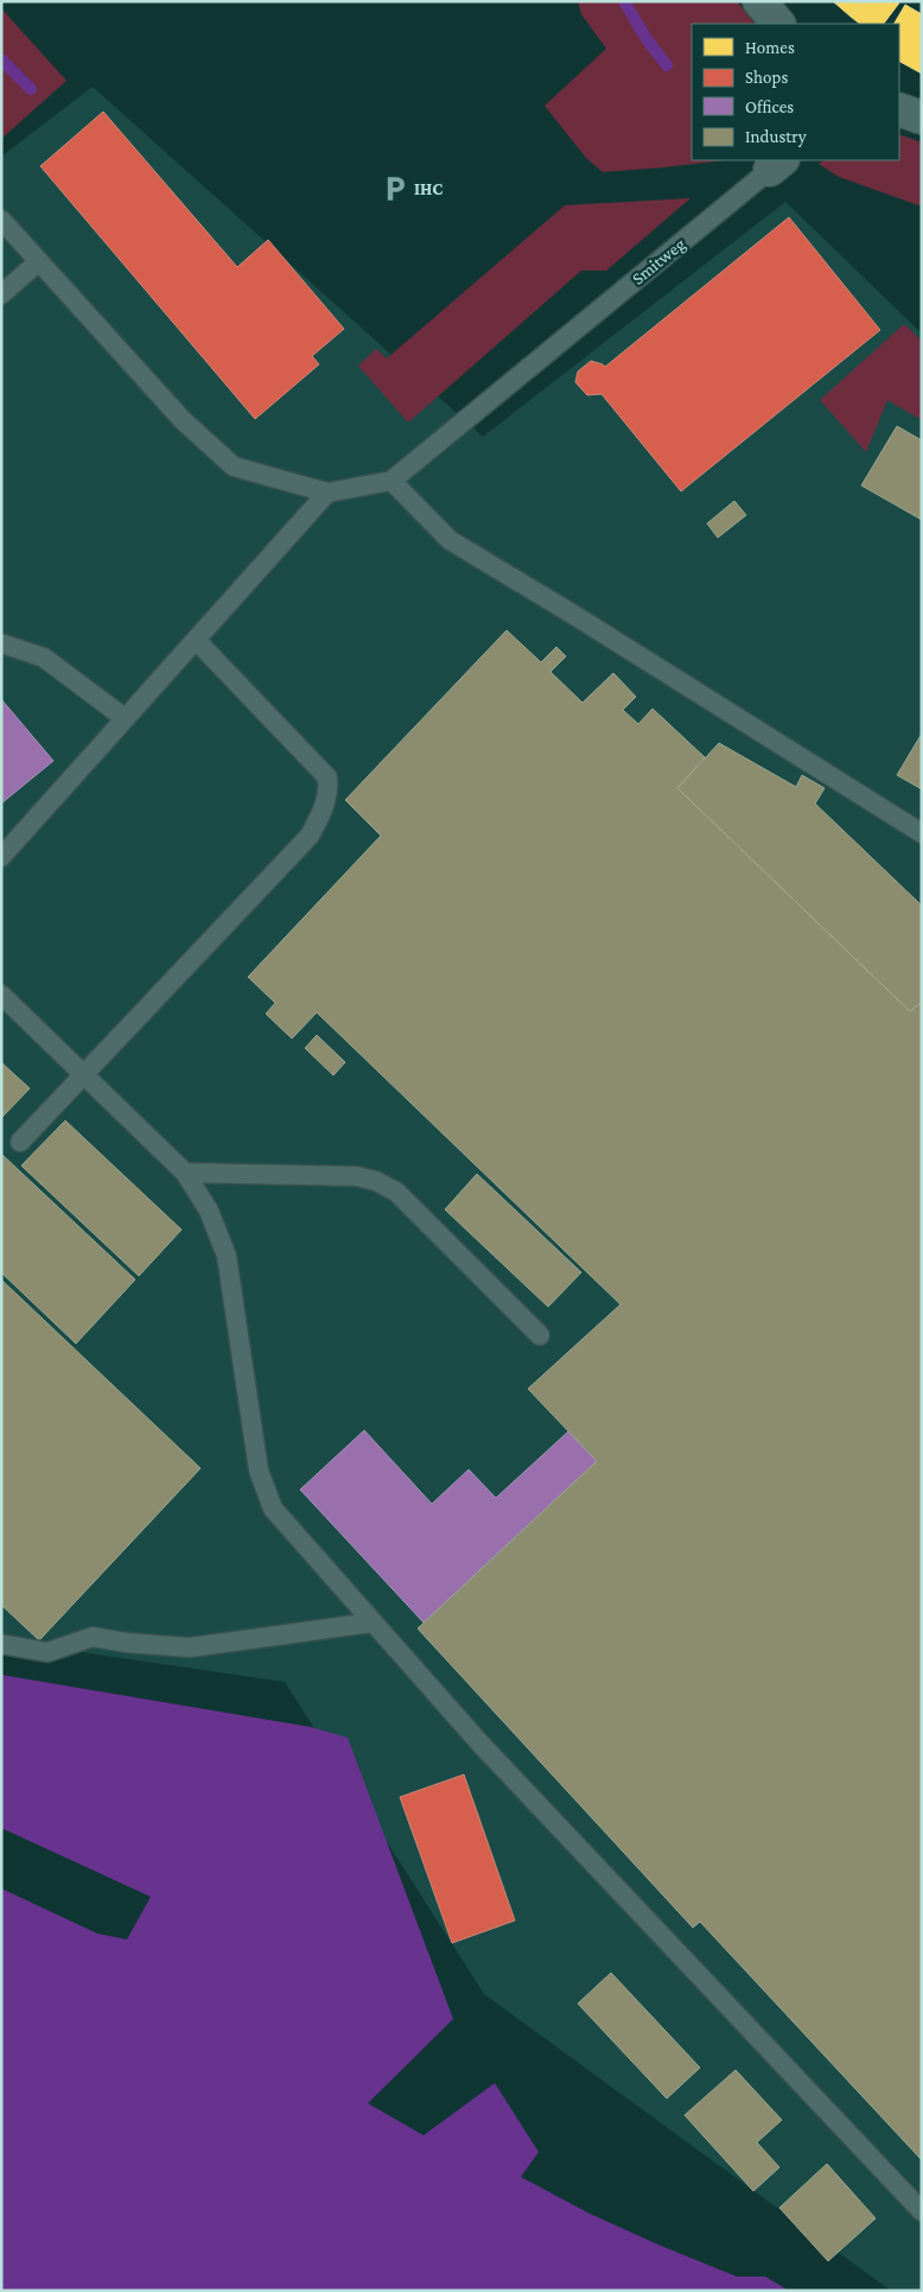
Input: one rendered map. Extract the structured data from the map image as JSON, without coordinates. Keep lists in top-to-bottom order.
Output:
{
  "streets": {
    "lane": ["Smitweg"]
  },
  "places": {
    "parking": ["IHC"]
  },
  "legend": [
    "Homes",
    "Shops",
    "Offices",
    "Industry"
  ]
}
